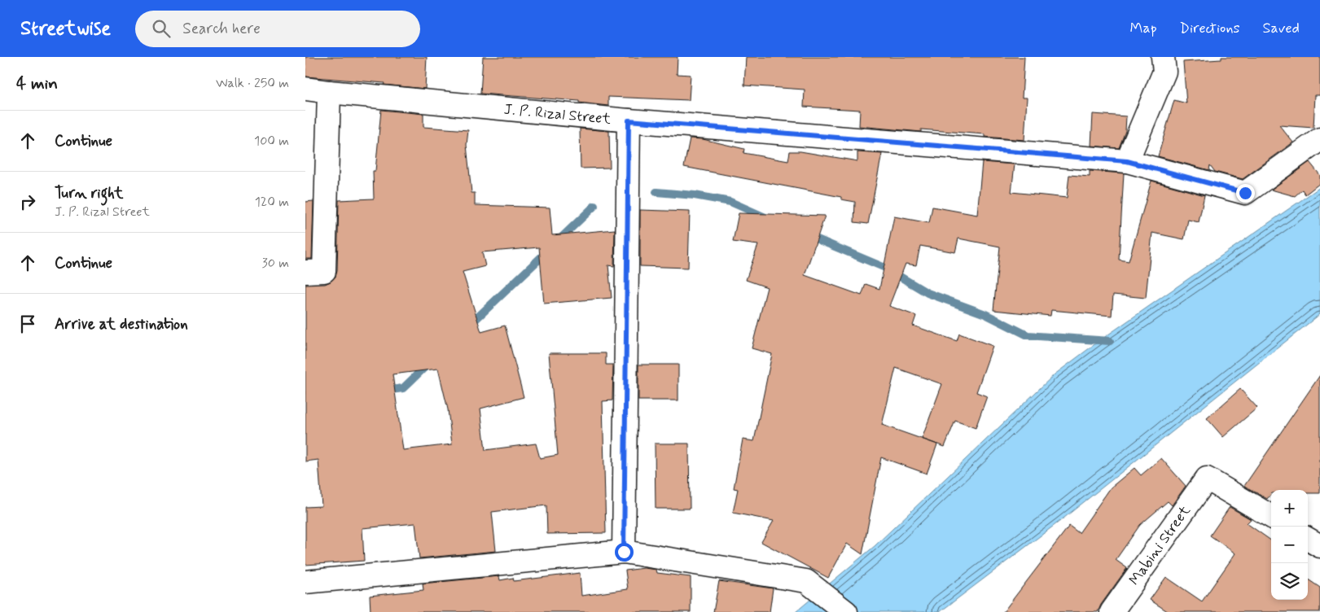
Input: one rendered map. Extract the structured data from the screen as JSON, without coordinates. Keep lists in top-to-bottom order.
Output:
{
  "streets": {
    "street": ["J. P. Rizal Street", "Mabini Street"]
  },
  "page": {
    "header": "Streetwise",
    "search": "Search here",
    "nav": ["Map", "Directions", "Saved"],
    "heading": ["4 min", "Walk · 250 m"],
    "list": [
      ["Continue", "100 m"],
      ["Turn right", "J. P. Rizal Street", "120 m"],
      ["Continue", "30 m"],
      "Arrive at destination"
    ],
    "map_buttons": ["+", "−"]
  }
}
